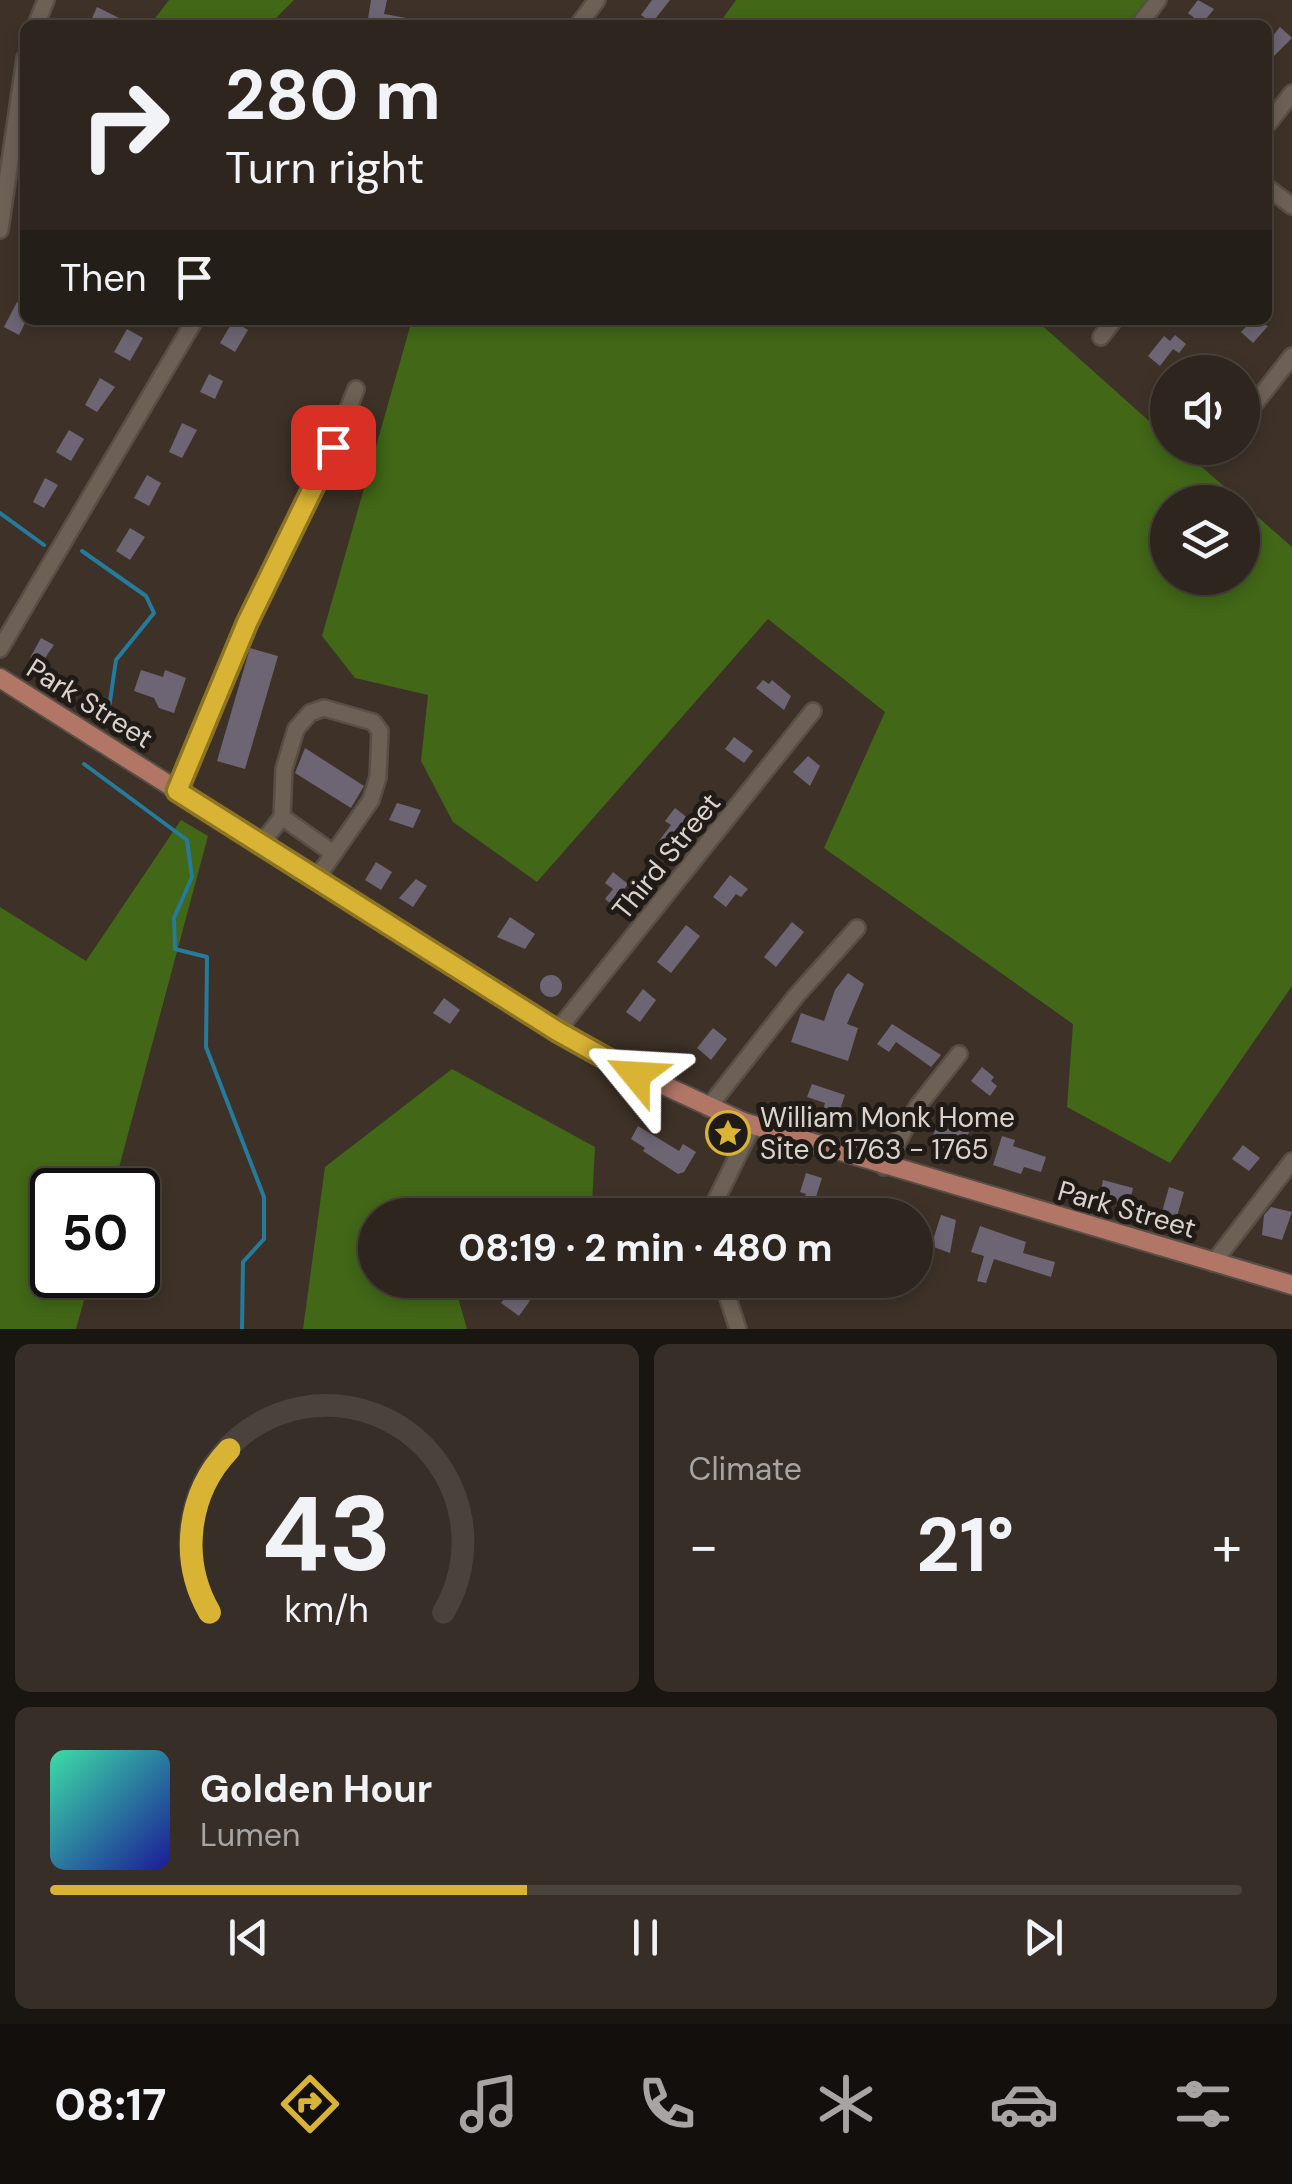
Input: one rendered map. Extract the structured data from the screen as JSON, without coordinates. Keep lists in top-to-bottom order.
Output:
{
  "streets": {
    "main road": ["Park Street"],
    "street": ["Third Street"]
  },
  "crossings": [
    ["Park Street", "Third Street"]
  ],
  "places": {
    "place": ["William Monk Home Site C 1763 - 1765"]
  },
  "page": {
    "turn": ["280 m", "Turn right"],
    "then": "Then",
    "limit": "50",
    "trip": "08:19 · 2 min · 480 m",
    "tile": "Climate",
    "heat": ["−", "21°", "+"],
    "song": ["Golden Hour", "Lumen"],
    "tabs": "08:17",
    "gauge": ["43", "km/h"]
  }
}
